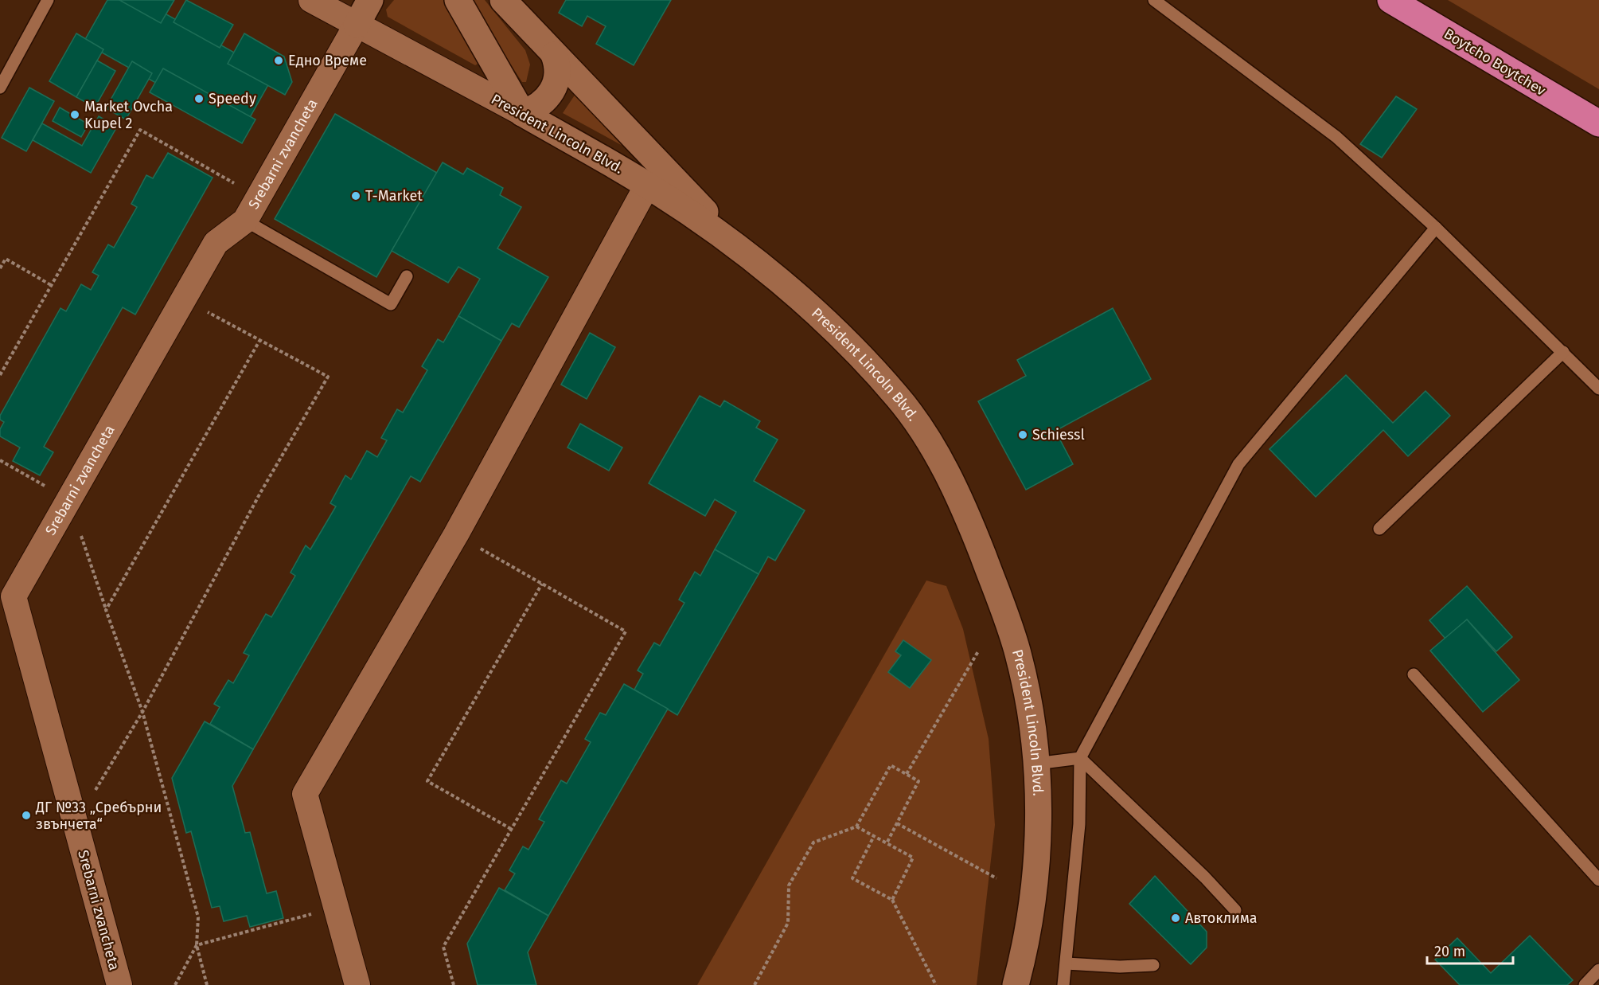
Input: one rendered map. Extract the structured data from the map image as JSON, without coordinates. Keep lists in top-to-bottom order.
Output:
{
  "streets": {
    "highway": ["Boytcho Boytchev"],
    "street": ["President Lincoln Blvd.", "Srebarni zvancheta"]
  },
  "crossings": [
    ["President Lincoln Blvd.", "Srebarni zvancheta"]
  ],
  "places": [
    "Едно Време",
    "Speedy",
    "Market Ovcha Kupel 2",
    "T-Market",
    "Schiessl",
    "ДГ №33 „Сребърни звънчета“",
    "Автоклима"
  ],
  "scale_bar": "20 m"
}
